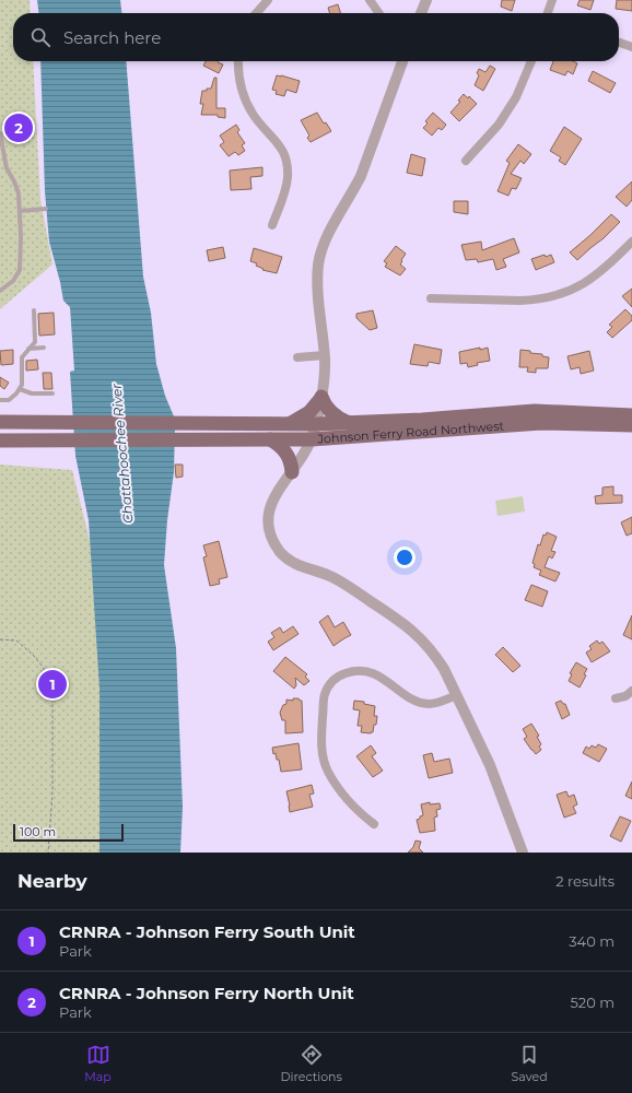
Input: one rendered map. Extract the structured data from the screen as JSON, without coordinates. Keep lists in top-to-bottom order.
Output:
{
  "streets": {
    "main road": ["Johnson Ferry Road Northwest"]
  },
  "water": ["Chattahoochee River"],
  "scale_bar": "100 m",
  "page": {
    "search": "Search here",
    "pins": ["2", "1"],
    "scale": "100 m",
    "heading": ["Nearby", "2 results"],
    "list": [
      {
        "mark": "1",
        "name": "CRNRA - Johnson Ferry South Unit",
        "note": "Park",
        "value": "340 m"
      },
      {
        "mark": "2",
        "name": "CRNRA - Johnson Ferry North Unit",
        "note": "Park",
        "value": "520 m"
      }
    ],
    "nav": ["Map", "Directions", "Saved"]
  }
}
